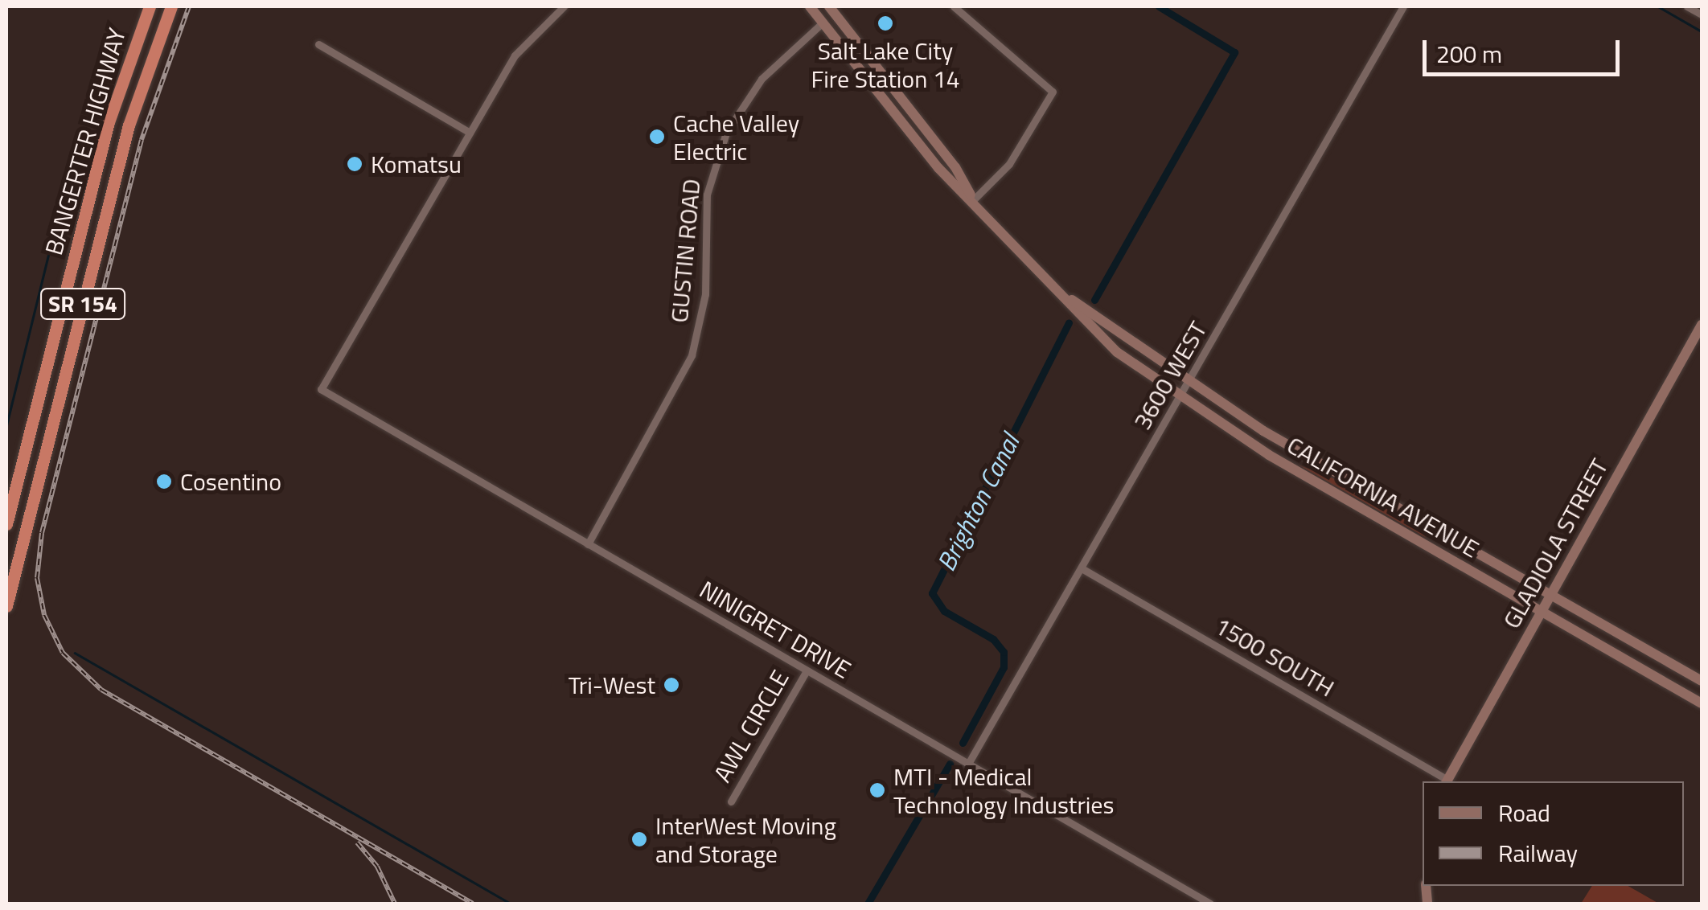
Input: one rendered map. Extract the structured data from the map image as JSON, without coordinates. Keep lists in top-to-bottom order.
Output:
{
  "streets": {
    "highway": ["BANGERTER HIGHWAY", "SR 154"],
    "main road": ["CALIFORNIA AVENUE", "GLADIOLA STREET"],
    "street": [
      "GUSTIN ROAD",
      "3600 WEST",
      "NINIGRET DRIVE",
      "1500 SOUTH",
      "AWL CIRCLE"
    ]
  },
  "crossings": [
    ["GUSTIN ROAD", "CALIFORNIA AVENUE"],
    ["GUSTIN ROAD", "NINIGRET DRIVE"],
    ["3600 WEST", "CALIFORNIA AVENUE"],
    ["3600 WEST", "NINIGRET DRIVE"],
    ["3600 WEST", "1500 SOUTH"],
    ["CALIFORNIA AVENUE", "GLADIOLA STREET"],
    ["GLADIOLA STREET", "1500 SOUTH"],
    ["NINIGRET DRIVE", "AWL CIRCLE"]
  ],
  "water": ["Brighton Canal"],
  "places": [
    "Salt Lake City Fire Station 14",
    "Cache Valley Electric",
    "Komatsu",
    "Cosentino",
    "Tri-West",
    "MTI - Medical Technology Industries",
    "InterWest Moving and Storage"
  ],
  "legend": ["Road", "Railway"],
  "scale_bar": "200 m"
}
